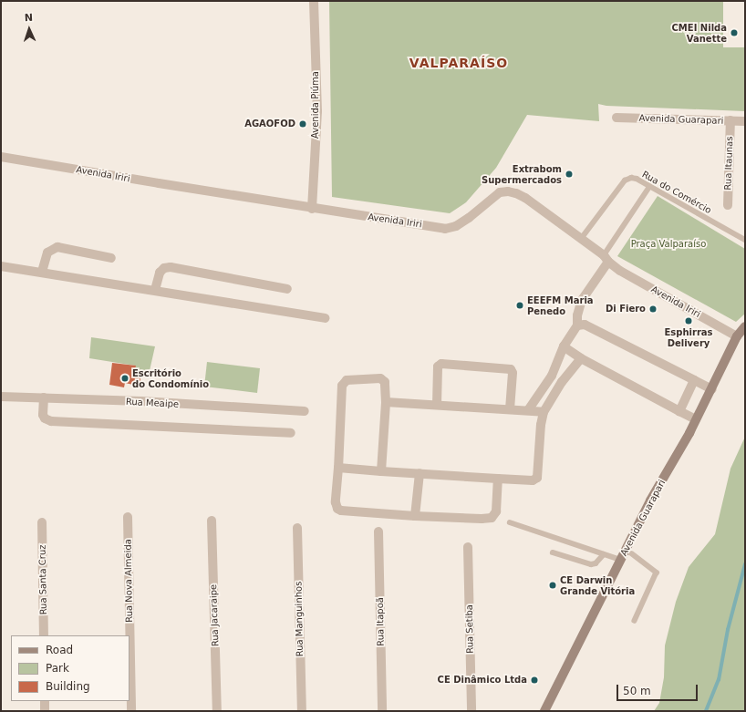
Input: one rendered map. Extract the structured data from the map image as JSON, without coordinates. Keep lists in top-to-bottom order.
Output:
{
  "streets": {
    "street": [
      "Avenida Piúma",
      "Avenida Guarapari",
      "Rua Itaunas",
      "Avenida Iriri",
      "Rua Meaipe",
      "Rua Santa Cruz",
      "Rua Nova Almeida",
      "Rua Jacaraipe",
      "Rua Manguinhos",
      "Rua Itapoã",
      "Rua Setiba"
    ],
    "lane": ["Rua do Comércio"]
  },
  "crossings": [
    ["Avenida Piúma", "Avenida Iriri"],
    ["Avenida Guarapari", "Rua Itaunas"],
    ["Avenida Guarapari", "Avenida Iriri"],
    ["Avenida Iriri", "Rua do Comércio"]
  ],
  "districts": ["VALPARAÍSO"],
  "parks": ["Praça Valparaíso"],
  "places": [
    "CMEI Nilda Vanette",
    "AGAOFOD",
    "Extrabom Supermercados",
    "EEEFM Maria Penedo",
    "Di Fiero",
    "Esphirras Delivery",
    "Escritório do Condomínio",
    "CE Darwin Grande Vitória",
    "CE Dinâmico Ltda"
  ],
  "legend": ["Road", "Park", "Building"],
  "scale_bar": "50 m",
  "north": "top"
}
